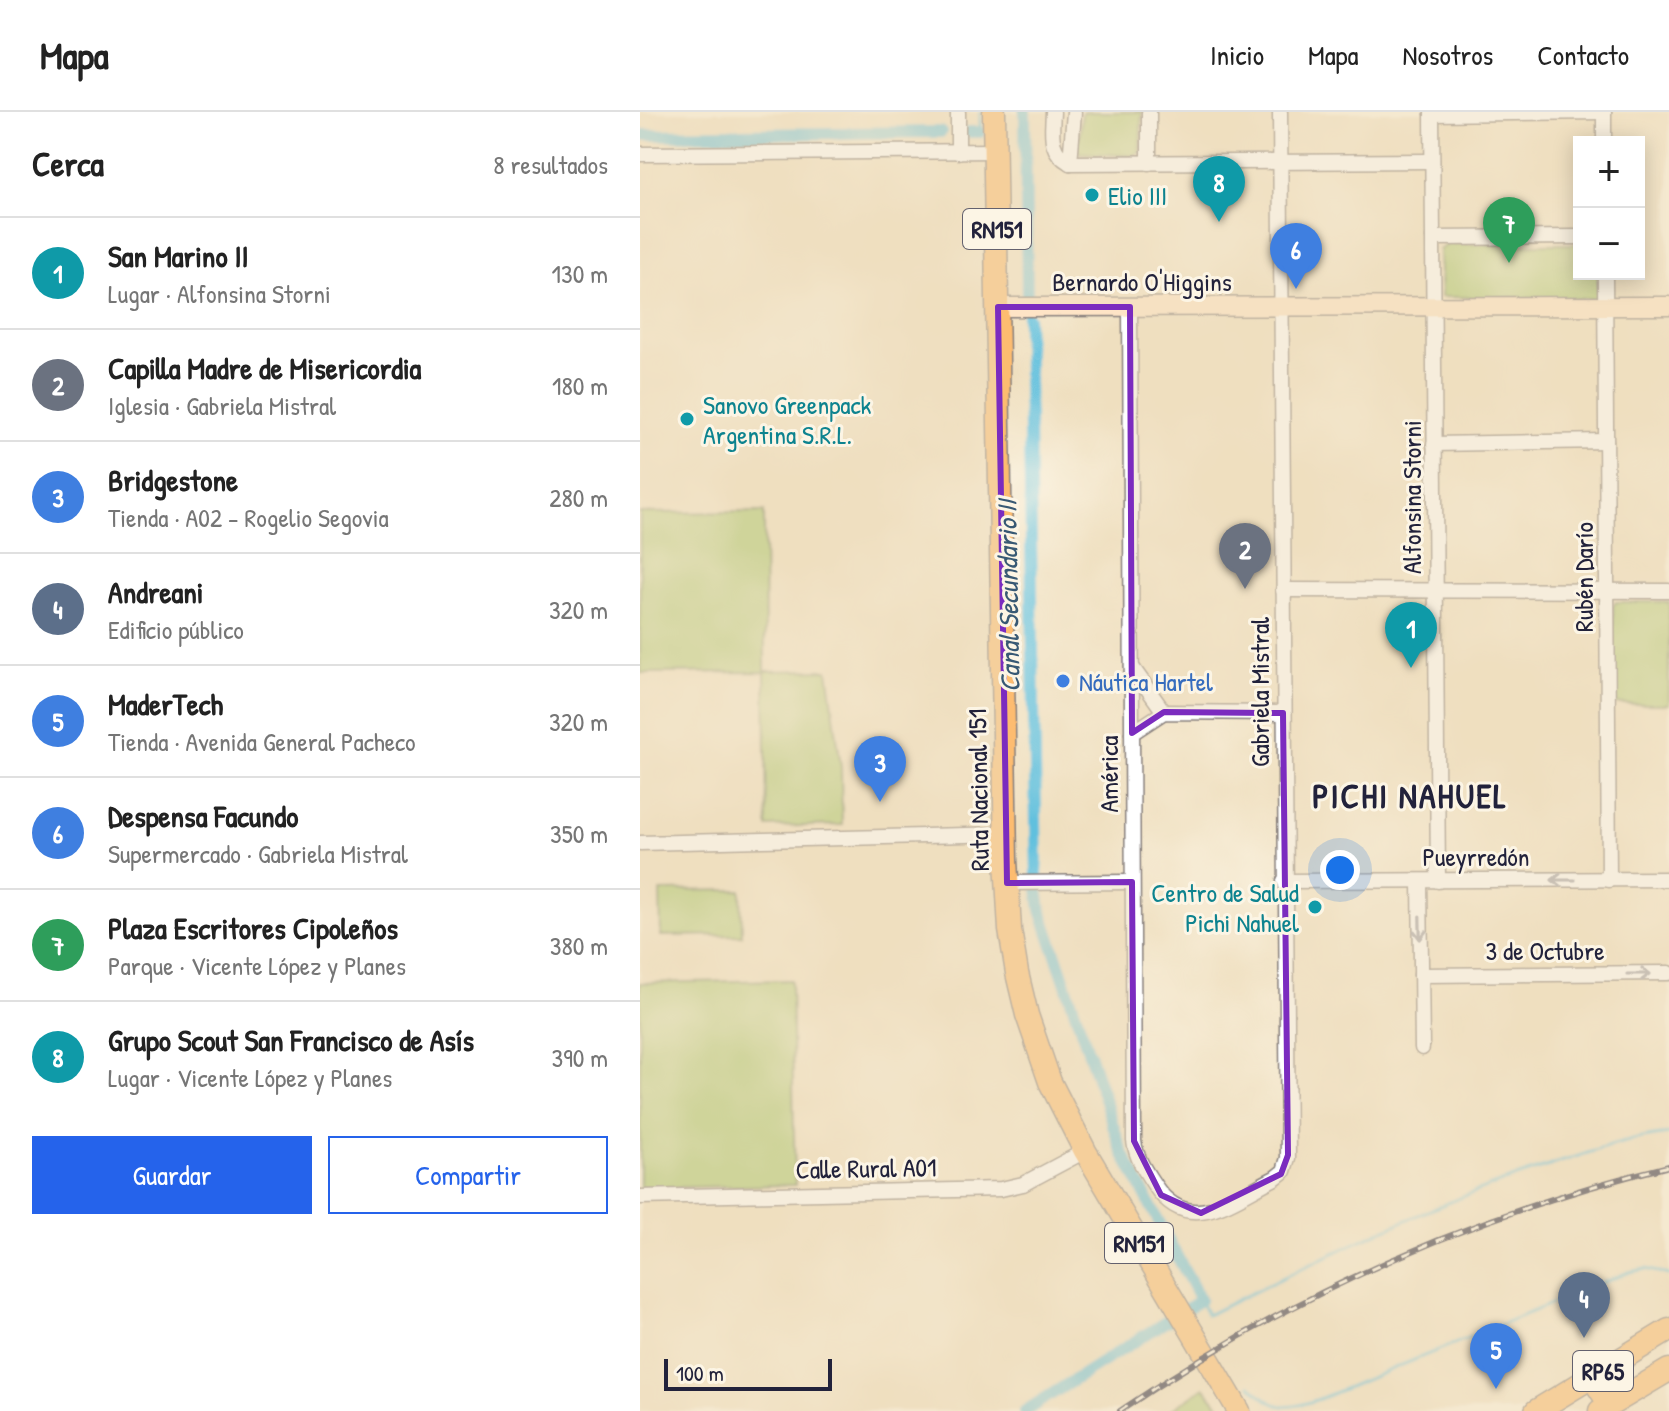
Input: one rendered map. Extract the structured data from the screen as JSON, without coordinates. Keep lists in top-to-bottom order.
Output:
{
  "streets": {
    "main road": [
      "RN151",
      "Bernardo O'Higgins",
      "Ruta Nacional 151",
      "RP65"
    ],
    "street": [
      "Alfonsina Storni",
      "Rubén Darío",
      "Gabriela Mistral",
      "América",
      "Pueyrredón",
      "3 de Octubre",
      "Calle Rural A01"
    ]
  },
  "crossings": [
    ["Bernardo O'Higgins", "Alfonsina Storni"],
    ["Bernardo O'Higgins", "Rubén Darío"],
    ["Bernardo O'Higgins", "Gabriela Mistral"],
    ["Bernardo O'Higgins", "América"],
    ["Bernardo O'Higgins", "Ruta Nacional 151"],
    ["Alfonsina Storni", "Pueyrredón"],
    ["Rubén Darío", "Pueyrredón"],
    ["Gabriela Mistral", "América"],
    ["Gabriela Mistral", "Pueyrredón"],
    ["Ruta Nacional 151", "Calle Rural A01"]
  ],
  "one_way": ["Pueyrredón", "3 de Octubre"],
  "districts": ["PICHI NAHUEL"],
  "water": ["Canal Secundario II"],
  "places": [
    "Elio III",
    "Sanovo Greenpack Argentina S.R.L.",
    "Náutica Hartel",
    "Centro de Salud Pichi Nahuel"
  ],
  "scale_bar": "100 m",
  "page": {
    "header": "Mapa",
    "nav": [
      "Inicio",
      "Mapa",
      "Nosotros",
      "Contacto"
    ],
    "heading": ["Cerca", "8 resultados"],
    "map_buttons": ["+", "−"],
    "pins": [
      "8",
      "7",
      "6",
      "2",
      "1",
      "3",
      "4",
      "5"
    ],
    "list": [
      {
        "mark": "1",
        "name": "San Marino II",
        "note": "Lugar · Alfonsina Storni",
        "value": "130 m"
      },
      {
        "mark": "2",
        "name": "Capilla Madre de Misericordia",
        "note": "Iglesia · Gabriela Mistral",
        "value": "180 m"
      },
      {
        "mark": "3",
        "name": "Bridgestone",
        "note": "Tienda · A02 - Rogelio Segovia",
        "value": "280 m"
      },
      {
        "mark": "4",
        "name": "Andreani",
        "note": "Edificio público",
        "value": "320 m"
      },
      {
        "mark": "5",
        "name": "MaderTech",
        "note": "Tienda · Avenida General Pacheco",
        "value": "320 m"
      },
      {
        "mark": "6",
        "name": "Despensa Facundo",
        "note": "Supermercado · Gabriela Mistral",
        "value": "350 m"
      },
      {
        "mark": "7",
        "name": "Plaza Escritores Cipoleños",
        "note": "Parque · Vicente López y Planes",
        "value": "380 m"
      },
      {
        "mark": "8",
        "name": "Grupo Scout San Francisco de Asís",
        "note": "Lugar · Vicente López y Planes",
        "value": "390 m"
      }
    ],
    "buttons": ["Guardar", "Compartir"],
    "scale": "100 m"
  }
}
